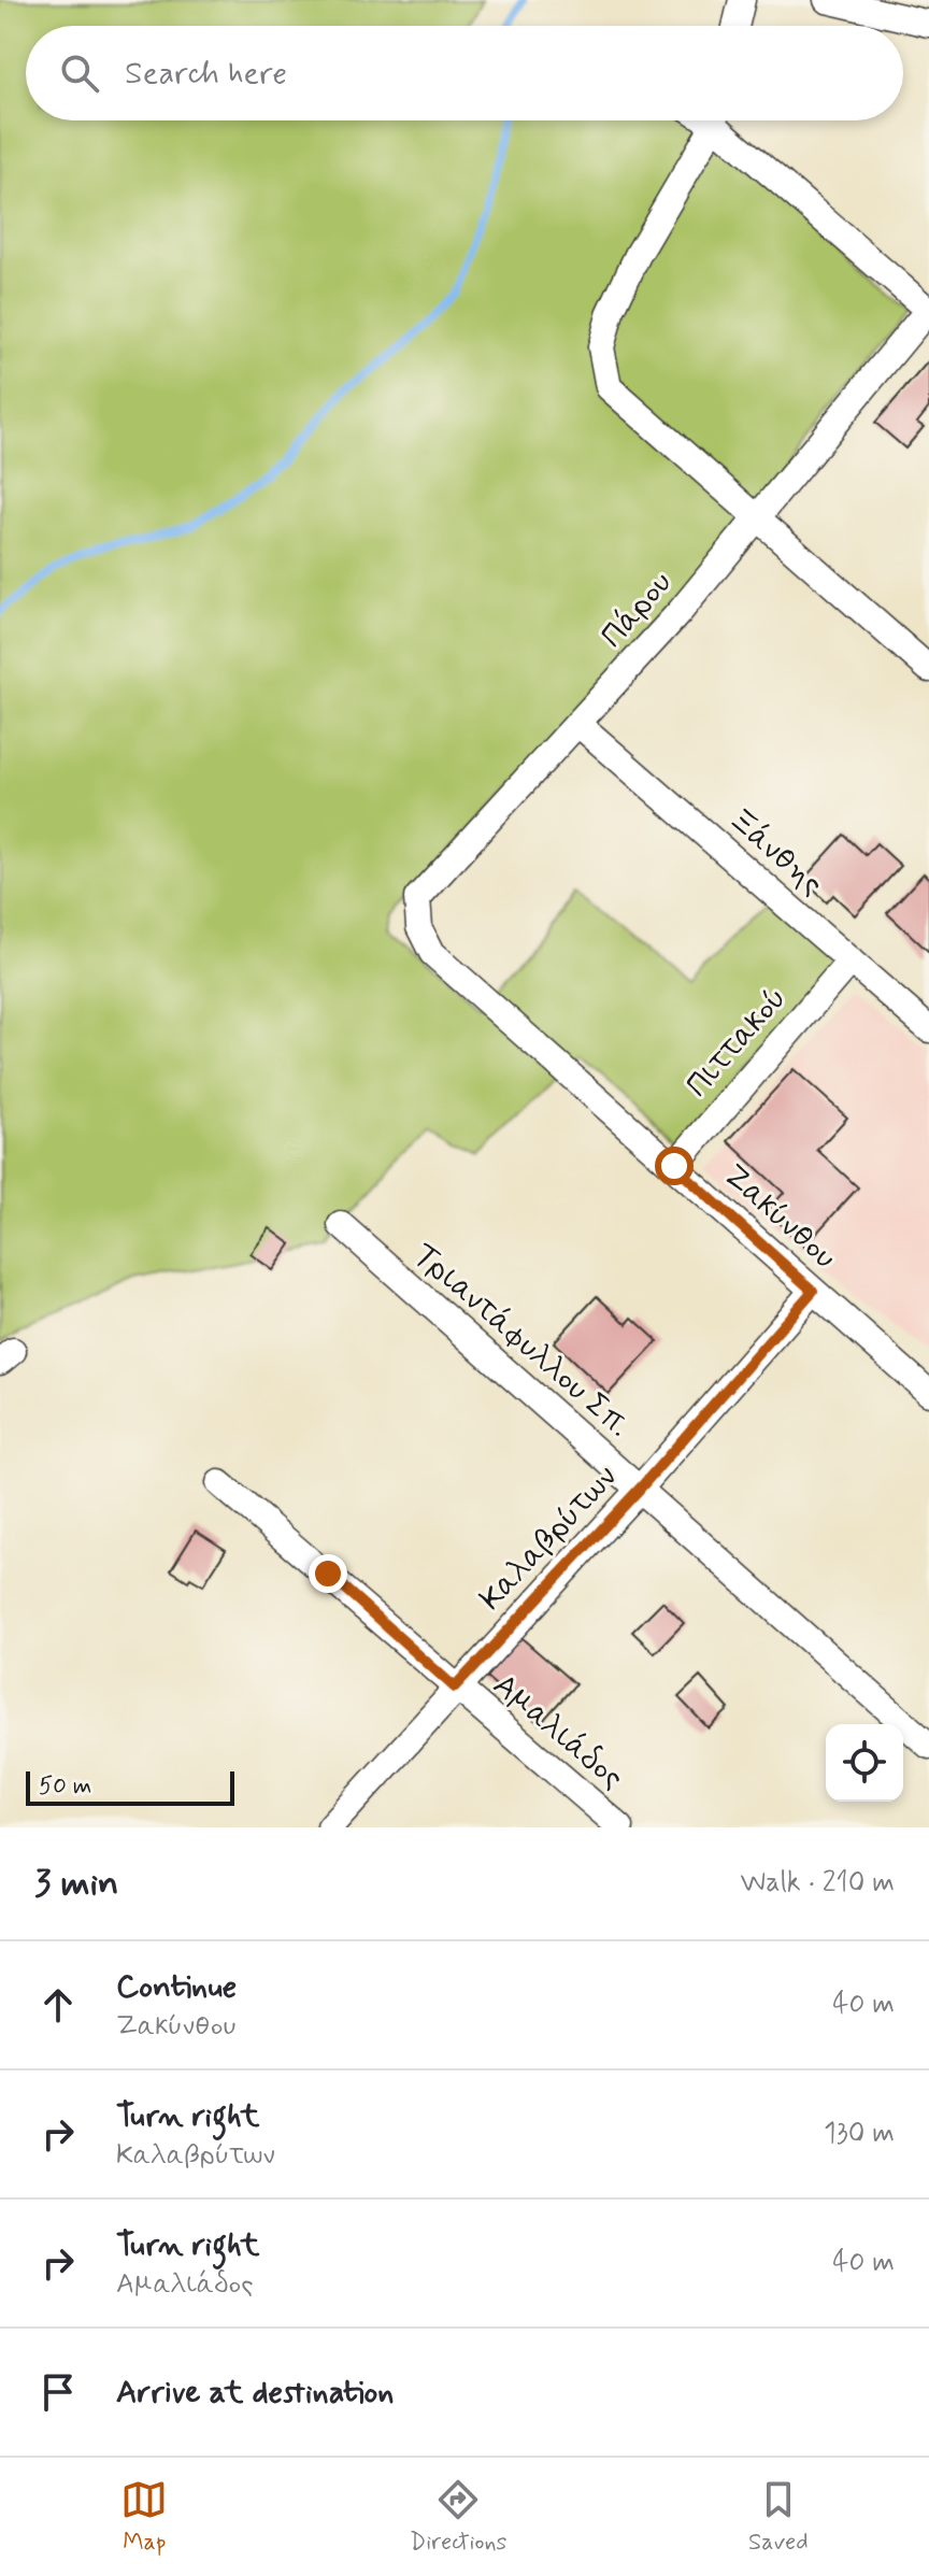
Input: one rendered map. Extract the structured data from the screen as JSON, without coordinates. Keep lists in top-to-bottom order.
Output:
{
  "streets": {
    "street": [
      "Πάρου",
      "Ξάνθης",
      "Πιττακού",
      "Ζακύνθου",
      "Τριαντάφυλλου Σπ.",
      "Καλαβρύτων",
      "Αμαλιάδος"
    ]
  },
  "crossings": [
    ["Πάρου", "Ξάνθης"],
    ["Πάρου", "Ζακύνθου"],
    ["Ξάνθης", "Πιττακού"],
    ["Πιττακού", "Ζακύνθου"],
    ["Ζακύνθου", "Καλαβρύτων"],
    ["Τριαντάφυλλου Σπ.", "Καλαβρύτων"],
    ["Καλαβρύτων", "Αμαλιάδος"]
  ],
  "scale_bar": "50 m",
  "page": {
    "search": "Search here",
    "scale": "50 m",
    "heading": ["3 min", "Walk · 210 m"],
    "list": [
      ["Continue", "Ζακύνθου", "40 m"],
      ["Turn right", "Καλαβρύτων", "130 m"],
      ["Turn right", "Αμαλιάδος", "40 m"],
      "Arrive at destination"
    ],
    "nav": ["Map", "Directions", "Saved"]
  }
}
